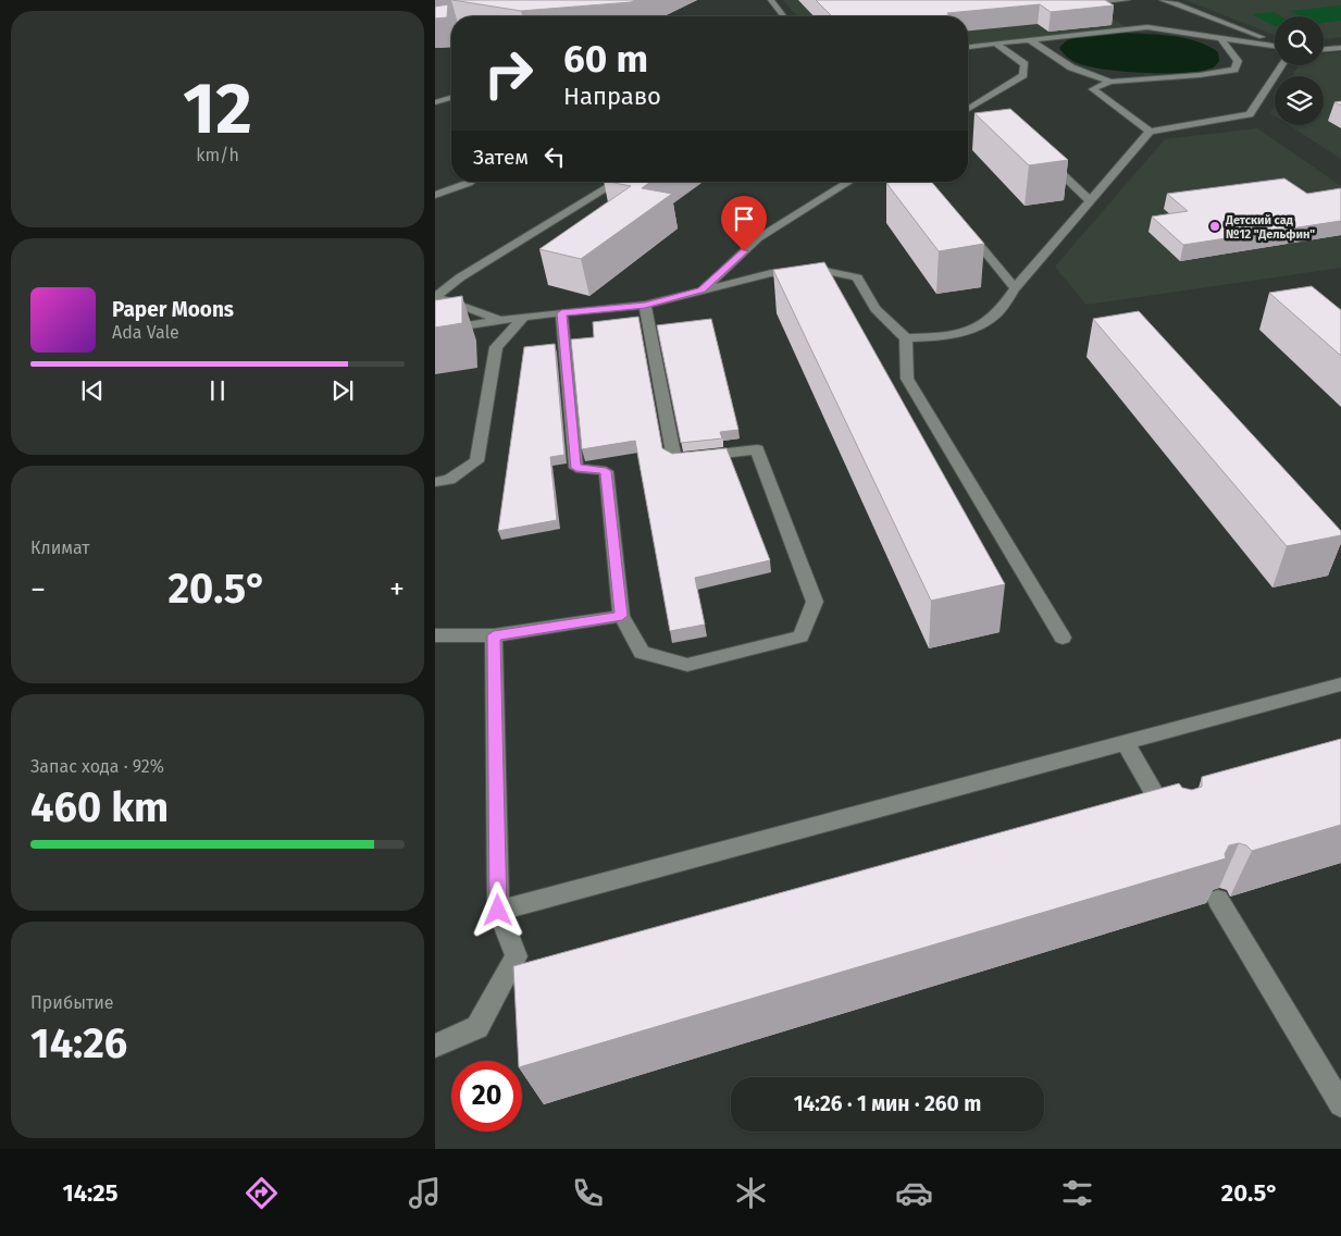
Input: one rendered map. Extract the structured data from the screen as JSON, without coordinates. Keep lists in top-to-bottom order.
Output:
{
  "places": ["Детский сад №12 \"Дельфин\""],
  "page": {
    "tile": [
      ["12", "km/h"],
      "Климат",
      ["Запас хода · 92%", "460 km"],
      ["Прибытие", "14:26"]
    ],
    "turn": ["60 m", "Направо"],
    "then": "Затем",
    "song": ["Paper Moons", "Ada Vale"],
    "heat": ["−", "20.5°", "+"],
    "limit": "20",
    "trip": "14:26 · 1 мин · 260 m",
    "tabs": ["14:25", "20.5°"]
  }
}
